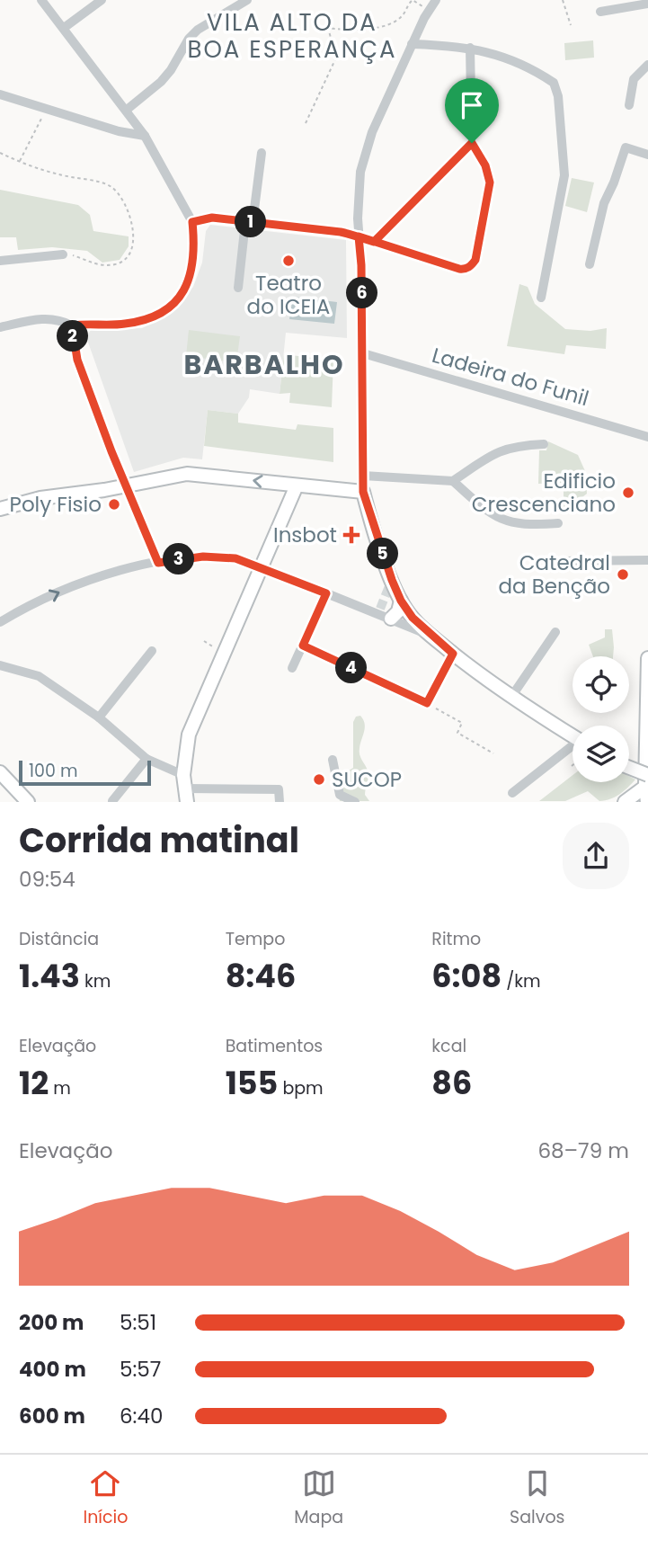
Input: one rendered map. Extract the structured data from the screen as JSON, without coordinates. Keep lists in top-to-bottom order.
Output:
{
  "streets": {
    "street": ["Ladeira do Funil"]
  },
  "districts": ["VILA ALTO DA BOA ESPERANÇA", "BARBALHO"],
  "places": {
    "other": [
      "Teatro do ICEIA",
      "Edificio Crescenciano",
      "Poly Fisio",
      "Catedral da Benção",
      "SUCOP"
    ],
    "health": ["Insbot"]
  },
  "scale_bar": "100 m",
  "page": {
    "pins": [
      "1",
      "6",
      "2",
      "5",
      "3",
      "4"
    ],
    "scale": "100 m",
    "heading": ["Corrida matinal", "09:54"],
    "stats": [
      ["Distância", "1.43 km"],
      ["Tempo", "8:46"],
      ["Ritmo", "6:08 /km"],
      ["Elevação", "12 m"],
      ["Batimentos", "155 bpm"],
      ["kcal", "86"]
    ],
    "chart": ["Elevação", "68–79 m"],
    "list": [
      {
        "name": "200 m",
        "note": "5:51"
      },
      {
        "name": "400 m",
        "note": "5:57"
      },
      {
        "name": "600 m",
        "note": "6:40"
      }
    ],
    "tabs": ["Início", "Mapa", "Salvos"]
  }
}
